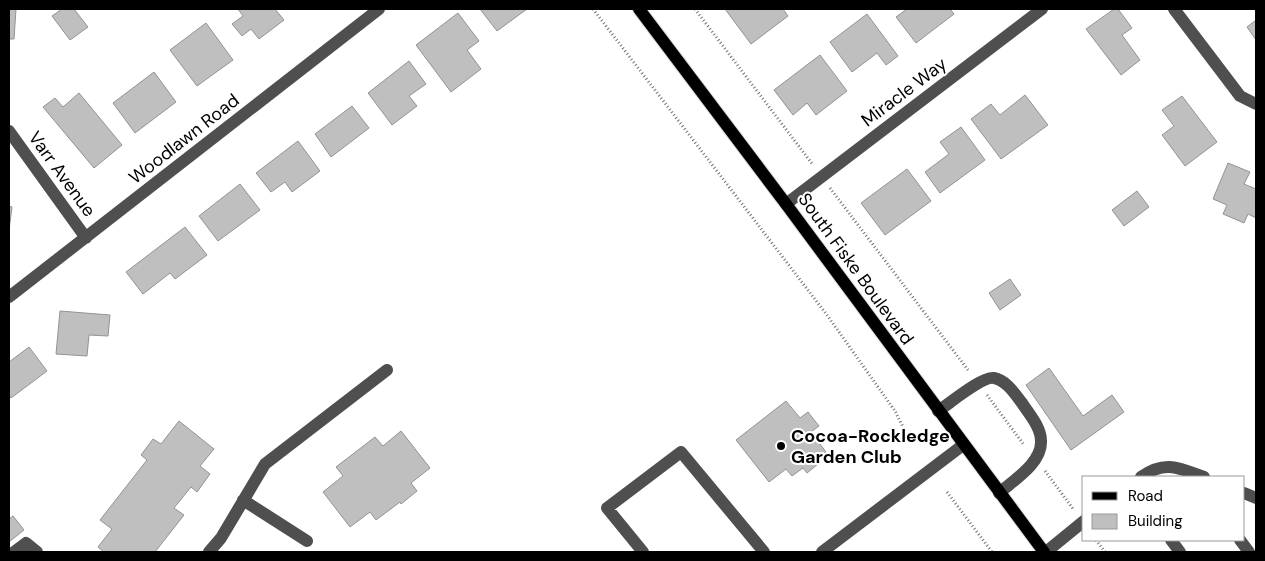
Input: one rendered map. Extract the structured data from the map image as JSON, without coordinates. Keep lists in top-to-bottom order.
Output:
{
  "streets": {
    "main road": ["South Fiske Boulevard"],
    "street": ["Miracle Way", "Woodlawn Road", "Varr Avenue"]
  },
  "crossings": [
    ["Miracle Way", "South Fiske Boulevard"],
    ["Woodlawn Road", "Varr Avenue"]
  ],
  "places": ["Cocoa-Rockledge Garden Club"],
  "legend": ["Road", "Building"]
}
